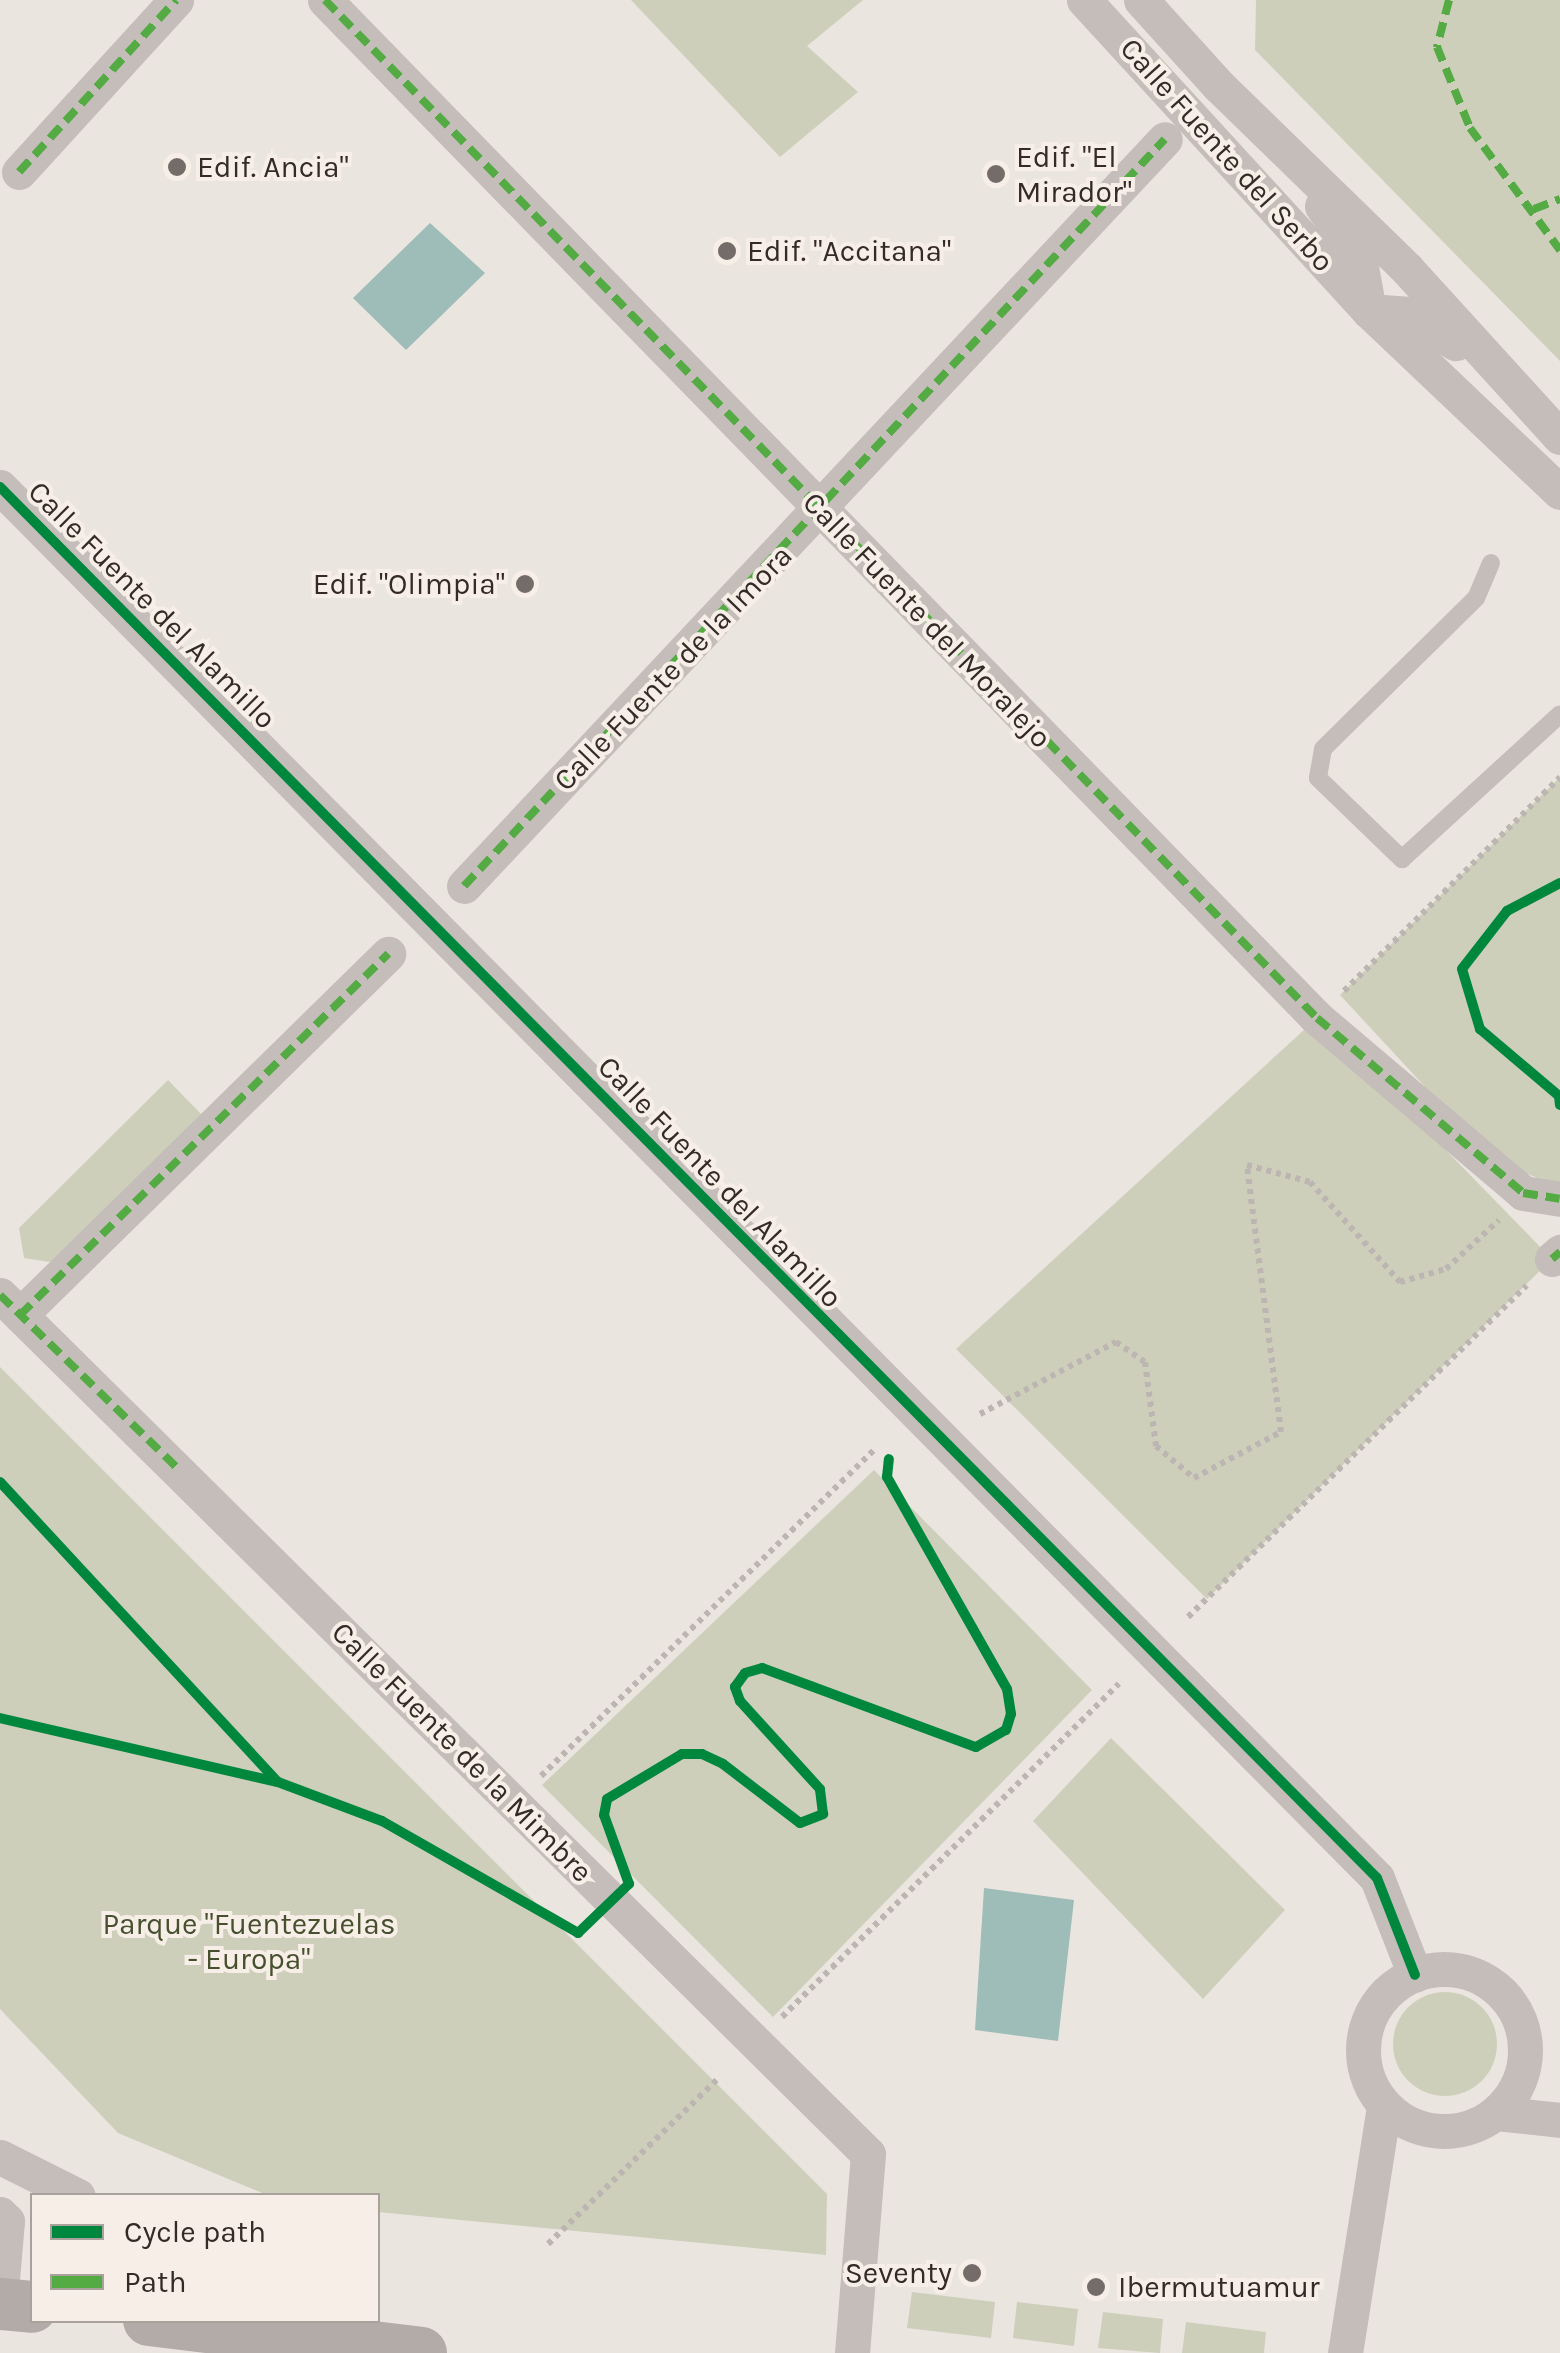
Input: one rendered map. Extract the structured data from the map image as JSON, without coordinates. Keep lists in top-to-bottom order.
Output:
{
  "streets": {
    "street": [
      "Calle Fuente del Serbo",
      "Calle Fuente del Alamillo",
      "Calle Fuente del Moralejo",
      "Calle Fuente de la Imora",
      "Calle Fuente de la Mimbre"
    ]
  },
  "crossings": [
    ["Calle Fuente del Moralejo", "Calle Fuente de la Imora"]
  ],
  "parks": ["Parque \"Fuentezuelas - Europa\""],
  "places": [
    "Edif. Ancia\"",
    "Edif. \"El Mirador\"",
    "Edif. \"Accitana\"",
    "Edif. \"Olimpia\"",
    "Seventy",
    "Ibermutuamur"
  ],
  "legend": ["Cycle path", "Path"]
}
